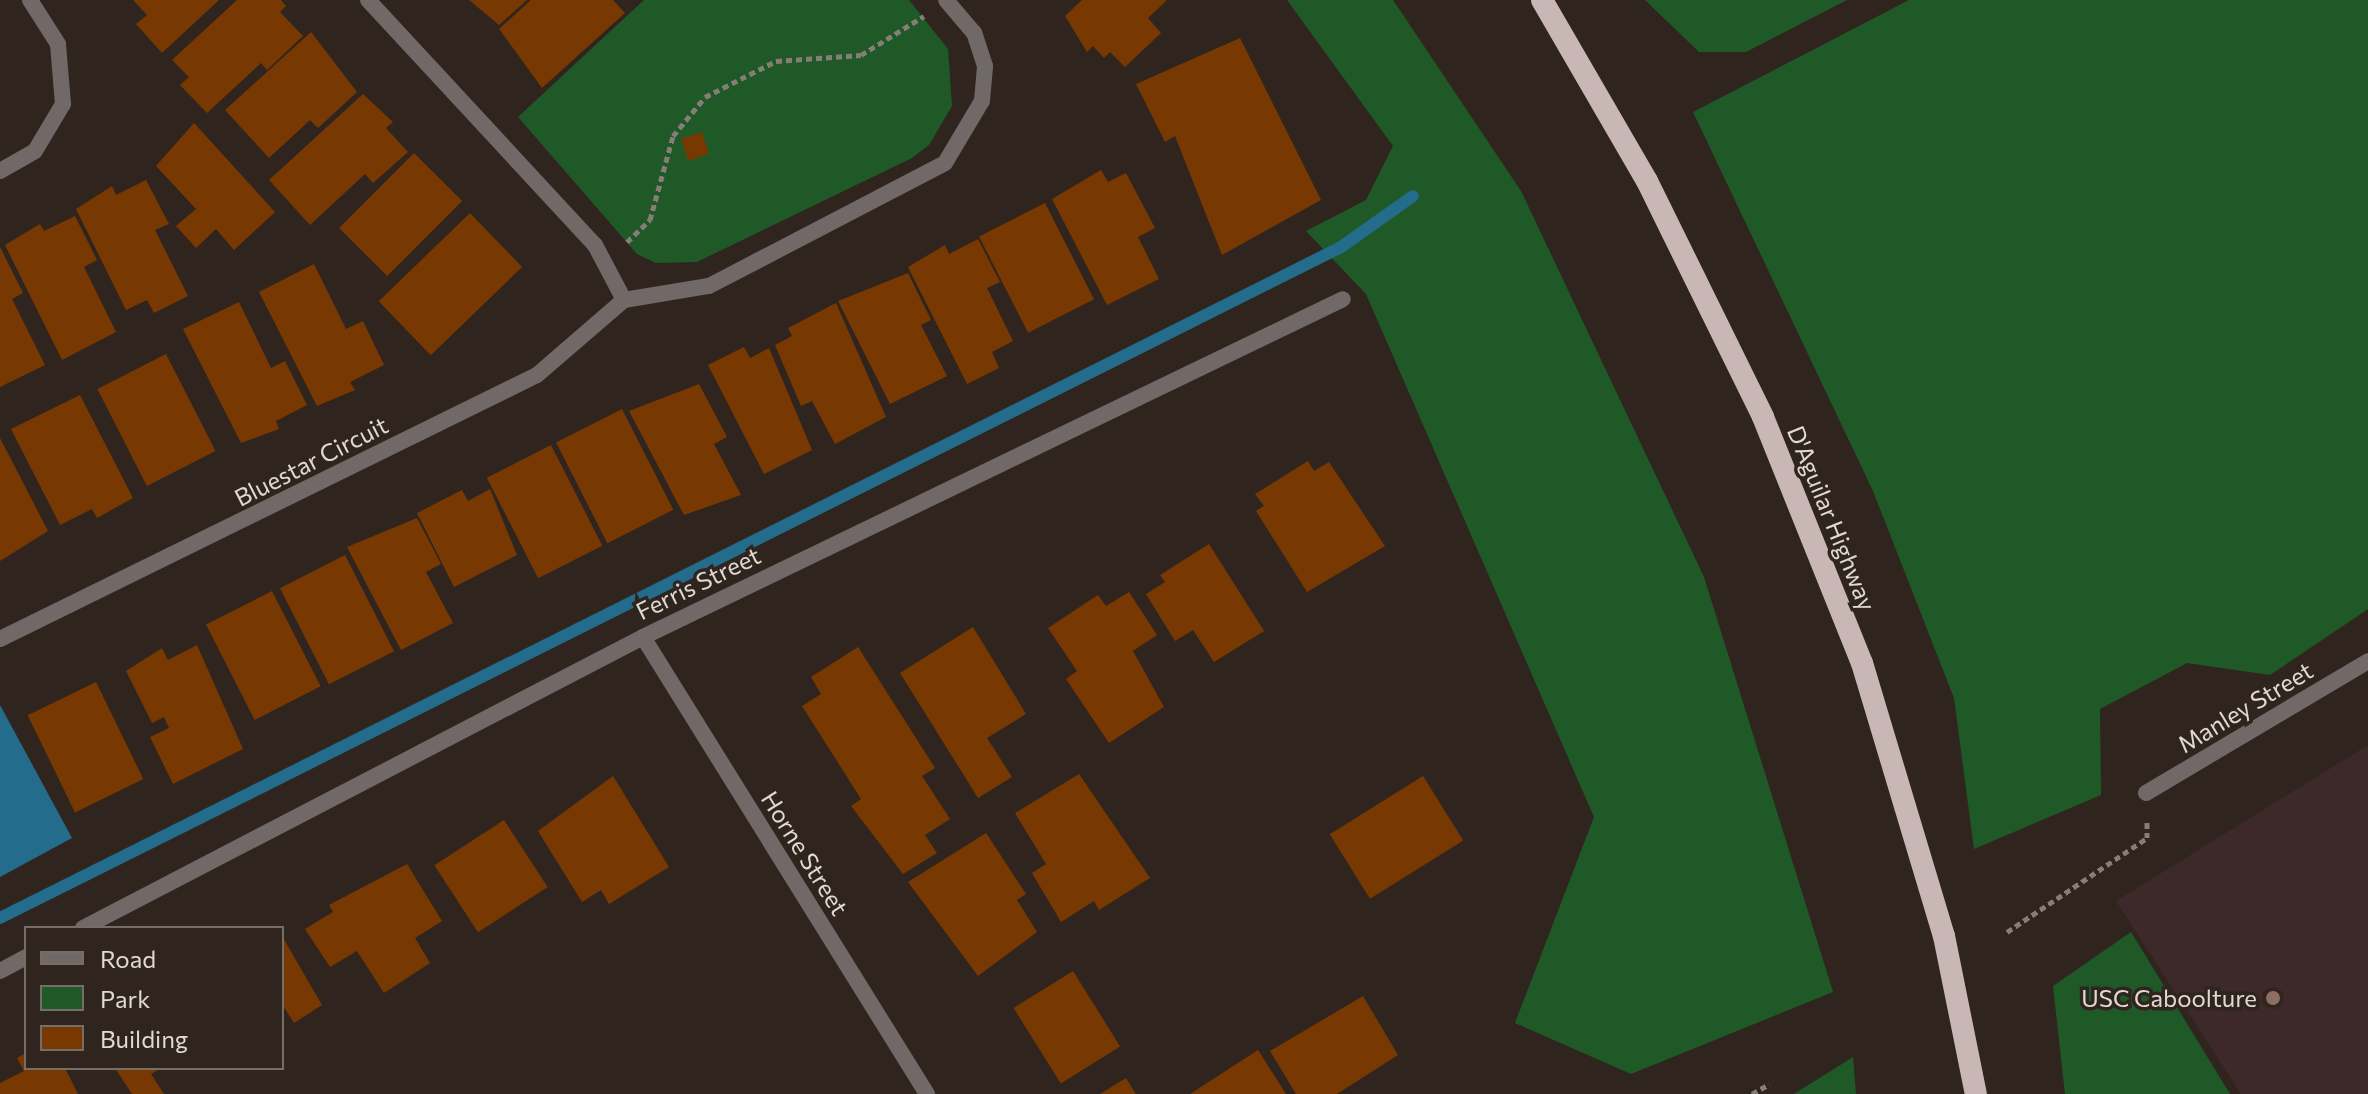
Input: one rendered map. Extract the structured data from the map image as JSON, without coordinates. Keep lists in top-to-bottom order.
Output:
{
  "streets": {
    "highway": ["D'Aguilar Highway"],
    "street": [
      "Bluestar Circuit",
      "Ferris Street",
      "Manley Street",
      "Horne Street"
    ]
  },
  "crossings": [
    ["Ferris Street", "Horne Street"]
  ],
  "places": ["USC Caboolture"],
  "legend": ["Road", "Park", "Building"]
}
